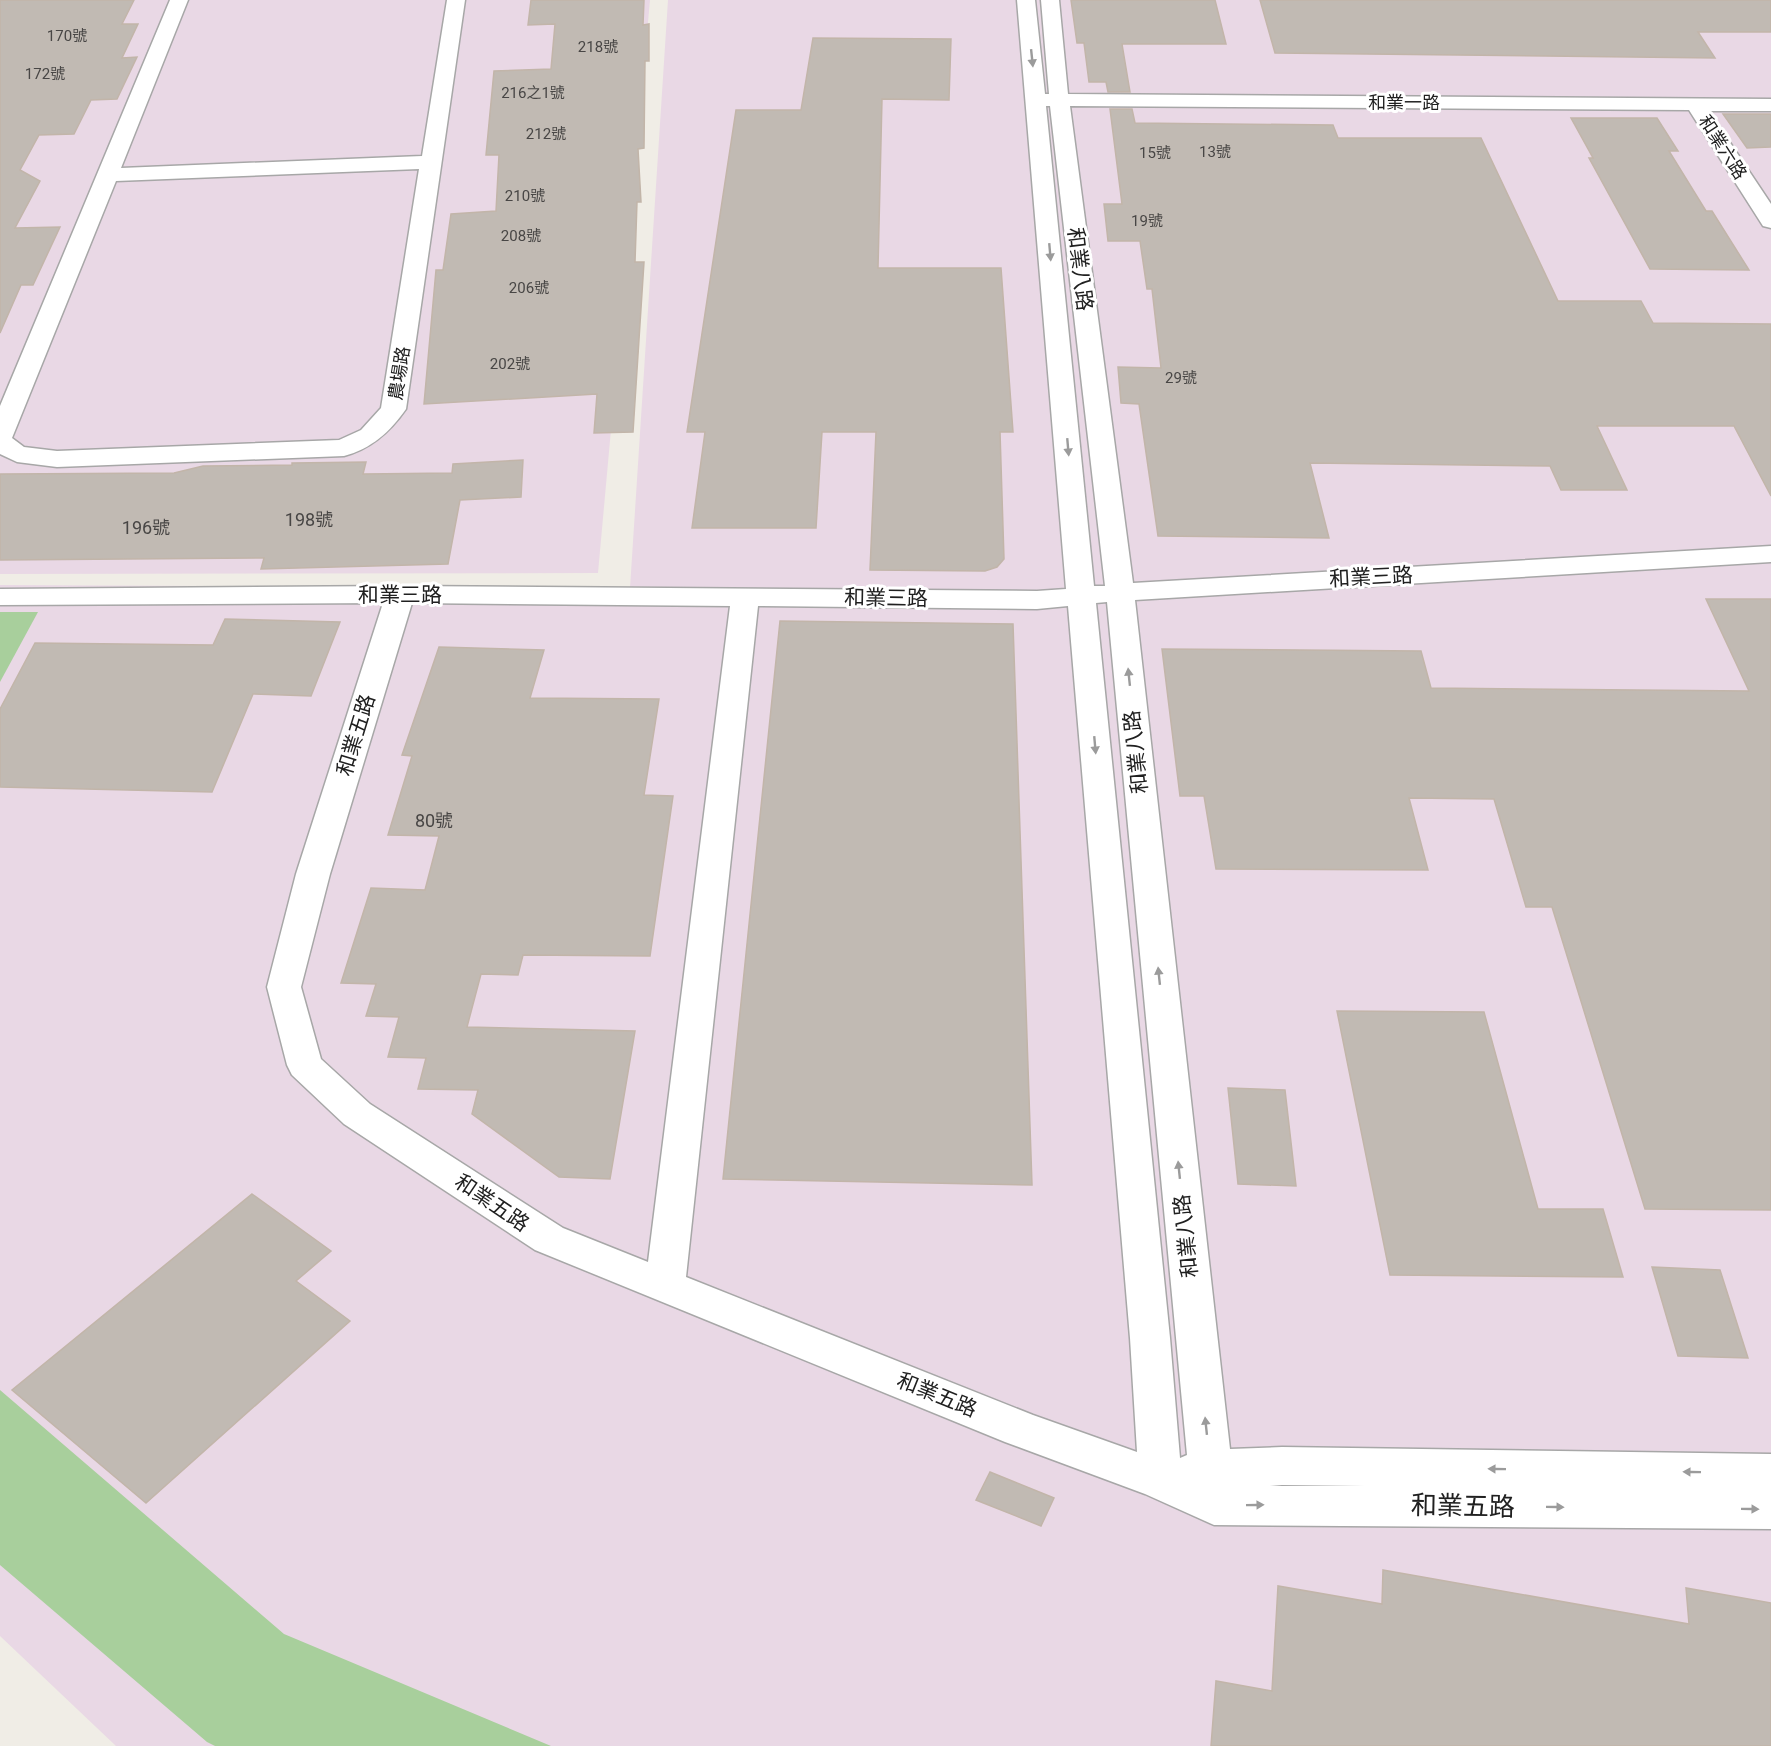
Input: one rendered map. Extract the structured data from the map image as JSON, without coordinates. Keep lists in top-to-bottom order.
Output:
{
  "streets": {
    "street": [
      "和業一路",
      "和業六路",
      "和業八路",
      "農場路",
      "和業三路",
      "和業五路"
    ]
  },
  "crossings": [
    ["和業一路", "和業六路"],
    ["和業一路", "和業八路"],
    ["和業八路", "和業三路"],
    ["和業八路", "和業五路"],
    ["和業三路", "和業五路"]
  ],
  "house_numbers": [
    "170號",
    "218號",
    "172號",
    "216之1號",
    "212號",
    "13號",
    "15號",
    "210號",
    "19號",
    "208號",
    "206號",
    "202號",
    "29號",
    "198號",
    "196號",
    "80號"
  ]
}
